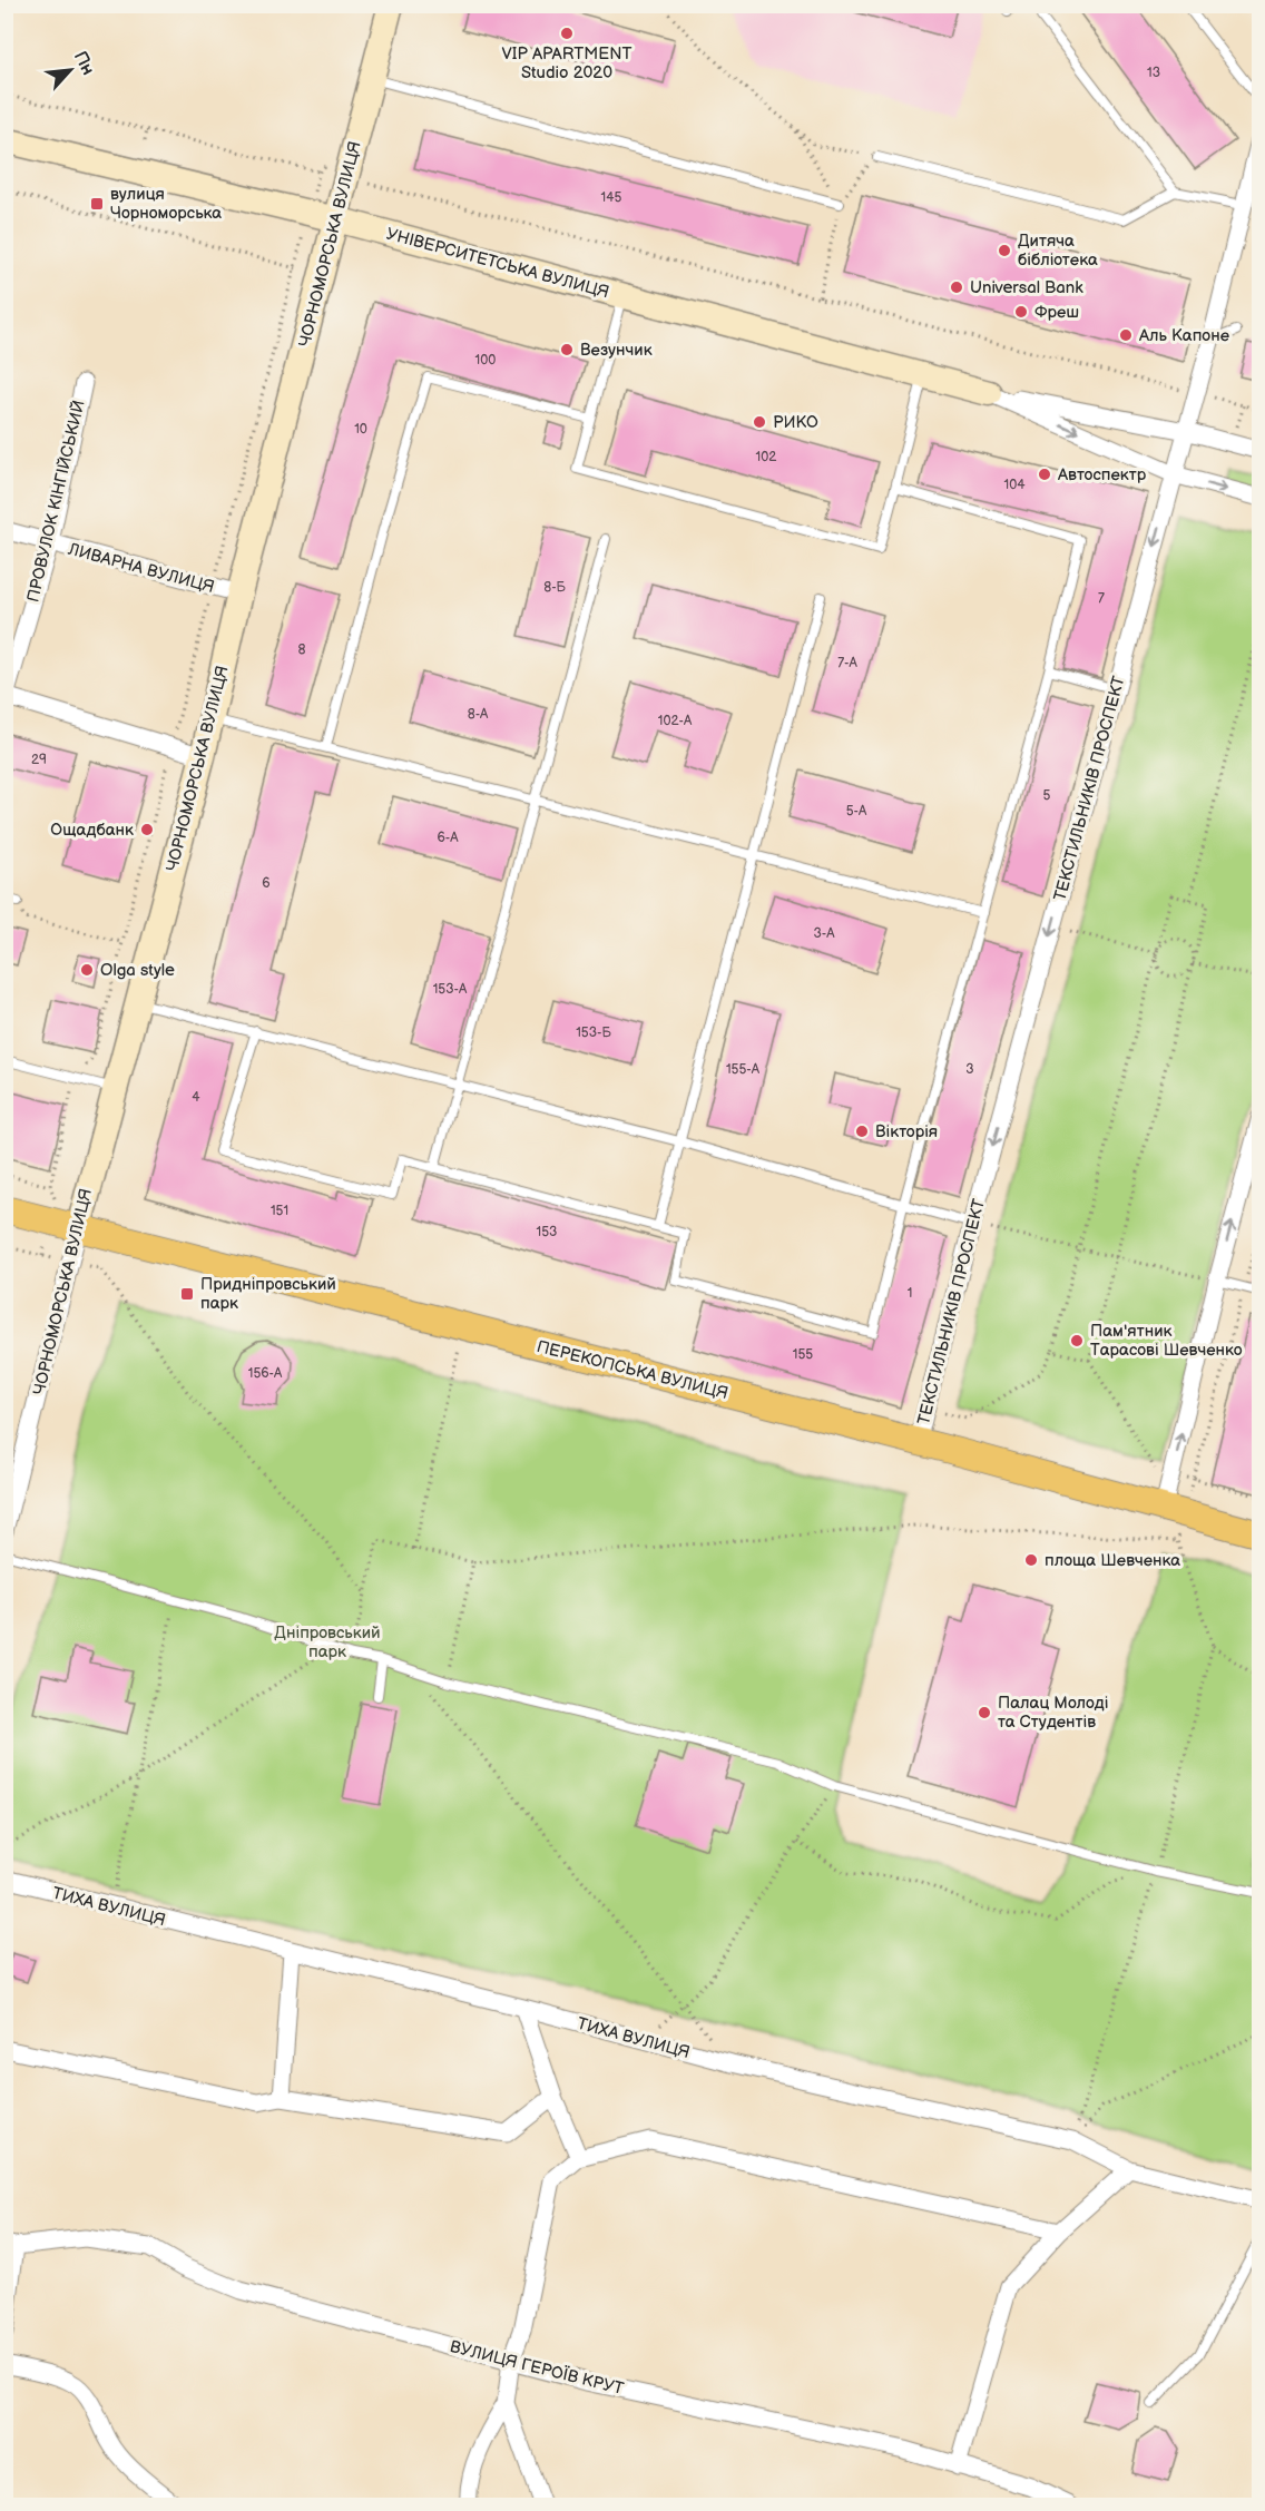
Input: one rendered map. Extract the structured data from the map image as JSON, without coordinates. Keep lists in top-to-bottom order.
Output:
{
  "streets": {
    "main road": ["ПЕРЕКОПСЬКА ВУЛИЦЯ"],
    "street": [
      "ЧОРНОМОРСЬКА ВУЛИЦЯ",
      "УНІВЕРСИТЕТСЬКА ВУЛИЦЯ",
      "ПРОВУЛОК КІНГІЙСЬКИЙ",
      "ЛИВАРНА ВУЛИЦЯ",
      "ТЕКСТИЛЬНИКІВ ПРОСПЕКТ",
      "ТИХА ВУЛИЦЯ",
      "ВУЛИЦЯ ГЕРОЇВ КРУТ"
    ]
  },
  "crossings": [
    ["ЧОРНОМОРСЬКА ВУЛИЦЯ", "УНІВЕРСИТЕТСЬКА ВУЛИЦЯ"],
    ["ЧОРНОМОРСЬКА ВУЛИЦЯ", "ПРОВУЛОК КІНГІЙСЬКИЙ"],
    ["ЧОРНОМОРСЬКА ВУЛИЦЯ", "ЛИВАРНА ВУЛИЦЯ"],
    ["ЧОРНОМОРСЬКА ВУЛИЦЯ", "ПЕРЕКОПСЬКА ВУЛИЦЯ"],
    ["УНІВЕРСИТЕТСЬКА ВУЛИЦЯ", "ТЕКСТИЛЬНИКІВ ПРОСПЕКТ"],
    ["ПРОВУЛОК КІНГІЙСЬКИЙ", "ЛИВАРНА ВУЛИЦЯ"],
    ["ТЕКСТИЛЬНИКІВ ПРОСПЕКТ", "ПЕРЕКОПСЬКА ВУЛИЦЯ"]
  ],
  "one_way": ["ТЕКСТИЛЬНИКІВ ПРОСПЕКТ"],
  "parks": ["Дніпровський парк"],
  "places": {
    "other": [
      "VIP APARTMENT Studio 2020",
      "Дитяча бібліотека",
      "Universal Bank",
      "Фреш",
      "Аль Капоне",
      "Везунчик",
      "РИКО",
      "Автоспектр",
      "Ощадбанк",
      "Olga style",
      "Вікторія",
      "Пам'ятник Тарасові Шевченко",
      "площа Шевченка",
      "Палац Молоді та Студентів"
    ],
    "transit": ["вулиця Чорноморська", "Придніпровський парк"]
  },
  "house_numbers": [
    "13",
    "145",
    "100",
    "10",
    "102",
    "104",
    "8-Б",
    "7",
    "8",
    "7-А",
    "8-А",
    "102-А",
    "29",
    "5",
    "5-А",
    "6-А",
    "6",
    "3-А",
    "153-А",
    "153-Б",
    "155-А",
    "3",
    "4",
    "151",
    "153",
    "1",
    "155",
    "156-А"
  ],
  "north": "top right"
}
